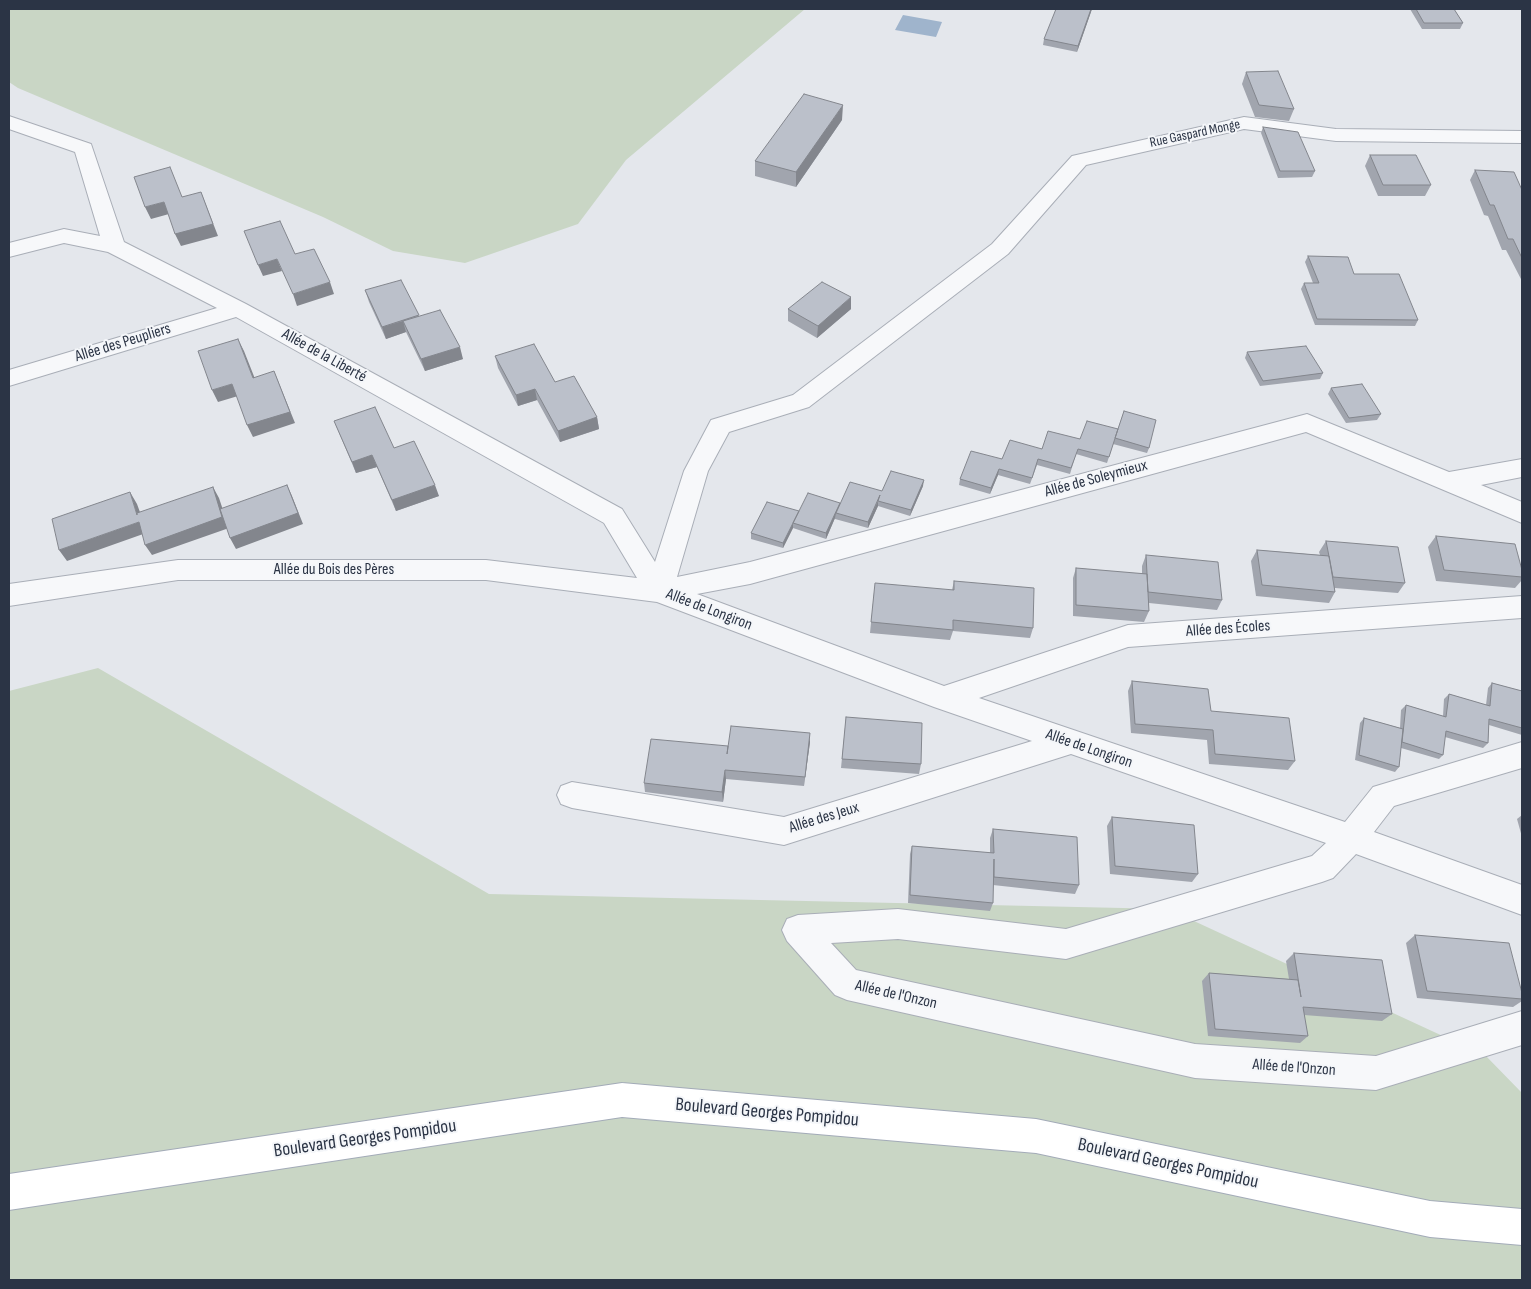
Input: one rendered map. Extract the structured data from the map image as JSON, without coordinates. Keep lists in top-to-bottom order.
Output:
{
  "streets": {
    "main road": ["Boulevard Georges Pompidou"],
    "street": [
      "Rue Gaspard Monge",
      "Allée des Peupliers",
      "Allée de la Liberté",
      "Allée de Soleymieux",
      "Allée du Bois des Pères",
      "Allée de Longiron",
      "Allée des Écoles",
      "Allée des Jeux",
      "Allée de l'Onzon"
    ]
  },
  "crossings": [
    ["Rue Gaspard Monge", "Allée de la Liberté"],
    ["Rue Gaspard Monge", "Allée de Soleymieux"],
    ["Rue Gaspard Monge", "Allée du Bois des Pères"],
    ["Rue Gaspard Monge", "Allée de Longiron"],
    ["Allée des Peupliers", "Allée de la Liberté"],
    ["Allée de la Liberté", "Allée de Soleymieux"],
    ["Allée de la Liberté", "Allée du Bois des Pères"],
    ["Allée de la Liberté", "Allée de Longiron"],
    ["Allée de Soleymieux", "Allée du Bois des Pères"],
    ["Allée de Soleymieux", "Allée de Longiron"],
    ["Allée du Bois des Pères", "Allée de Longiron"],
    ["Allée de Longiron", "Allée des Écoles"],
    ["Allée de Longiron", "Allée des Jeux"],
    ["Allée de Longiron", "Allée de l'Onzon"]
  ]
}
